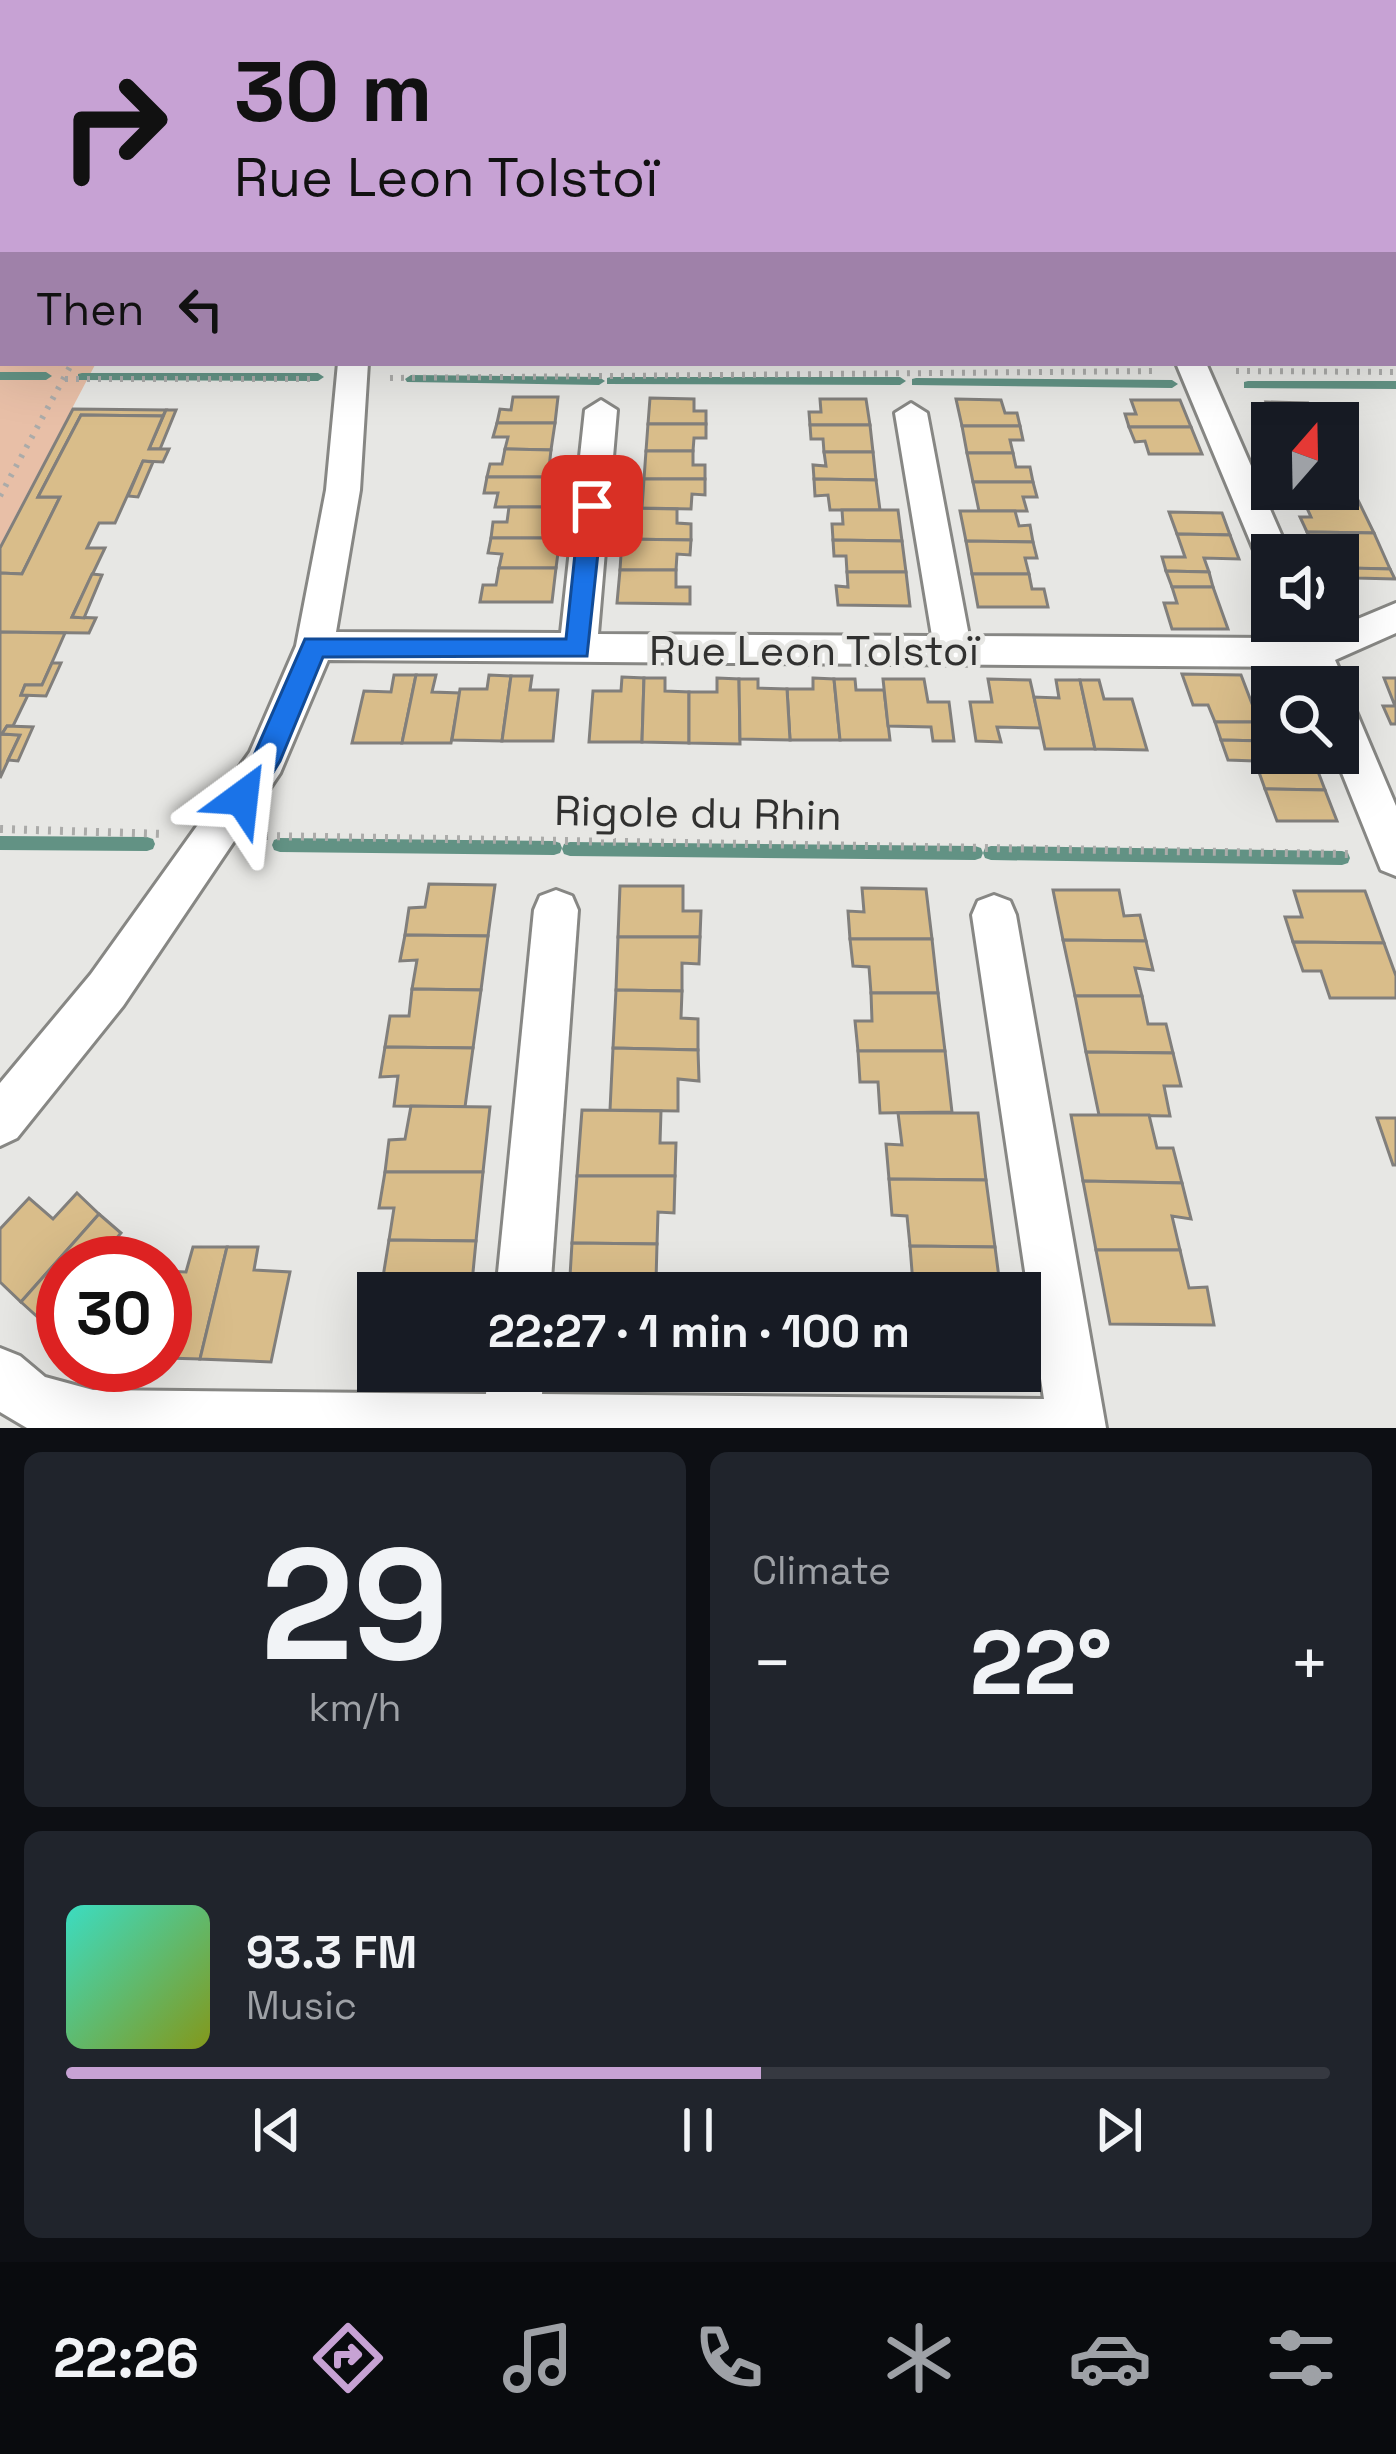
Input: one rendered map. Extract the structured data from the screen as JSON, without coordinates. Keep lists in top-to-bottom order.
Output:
{
  "streets": {
    "street": ["Rue Leon Tolstoï"],
    "path": ["Rigole du Rhin"]
  },
  "north": "top",
  "page": {
    "turn": ["30 m", "Rue Leon Tolstoï"],
    "then": "Then",
    "limit": "30",
    "trip": "22:27 · 1 min · 100 m",
    "tile": [
      ["29", "km/h"],
      "Climate"
    ],
    "heat": ["−", "22°", "+"],
    "song": ["93.3 FM", "Music"],
    "tabs": "22:26"
  }
}
